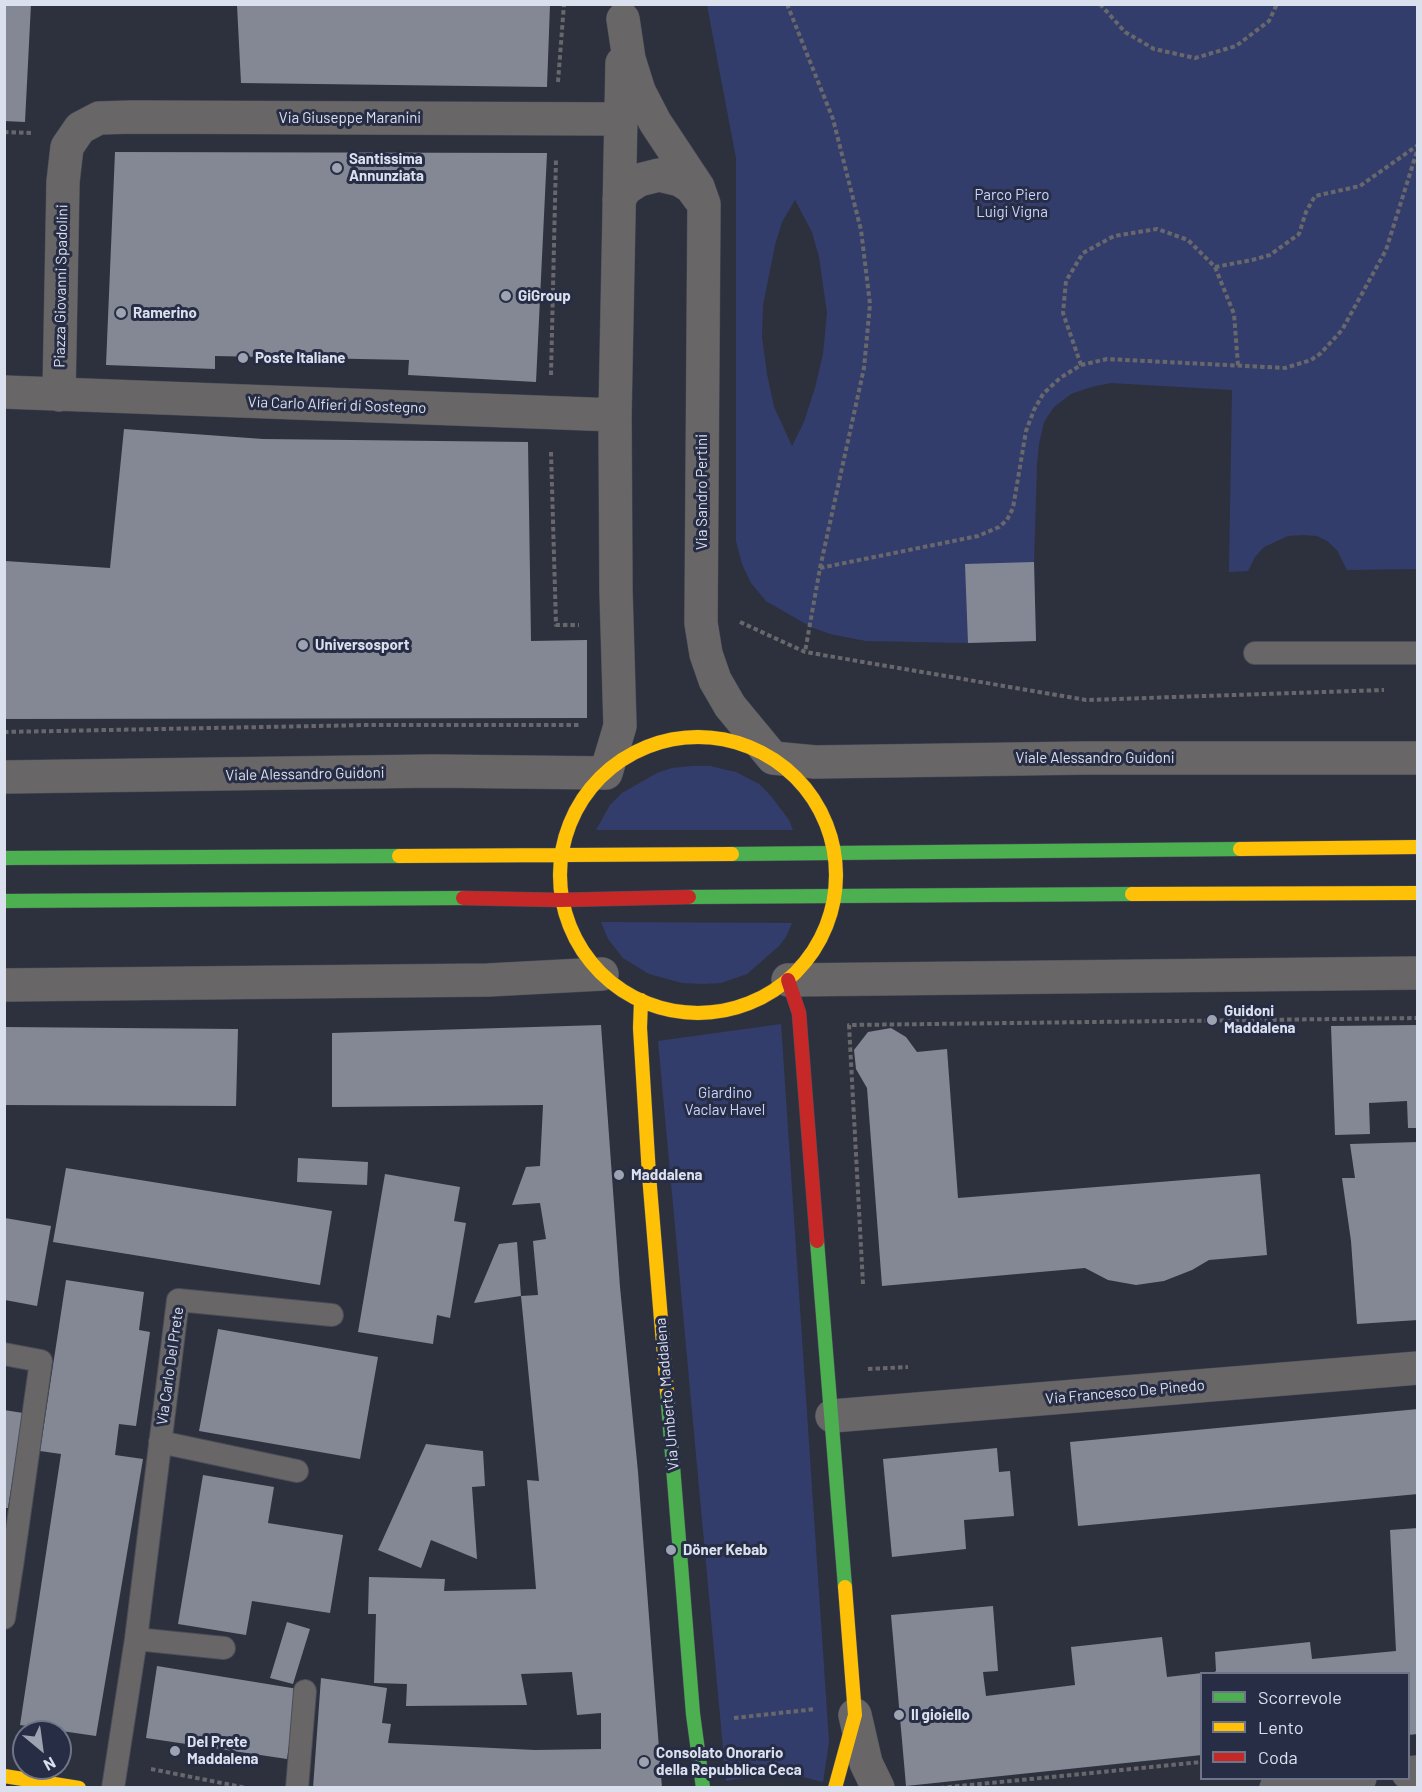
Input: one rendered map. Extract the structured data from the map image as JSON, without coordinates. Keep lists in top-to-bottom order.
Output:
{
  "streets": {
    "main road": ["Viale Alessandro Guidoni", "Via Umberto Maddalena"],
    "street": [
      "Via Giuseppe Maranini",
      "Piazza Giovanni Spadolini",
      "Via Carlo Alfieri di Sostegno",
      "Via Sandro Pertini",
      "Via Francesco De Pinedo"
    ],
    "lane": ["Via Carlo Del Prete"]
  },
  "crossings": [
    ["Via Giuseppe Maranini", "Piazza Giovanni Spadolini"],
    ["Via Giuseppe Maranini", "Via Sandro Pertini"],
    ["Piazza Giovanni Spadolini", "Via Carlo Alfieri di Sostegno"],
    ["Via Carlo Alfieri di Sostegno", "Via Sandro Pertini"],
    ["Via Sandro Pertini", "Viale Alessandro Guidoni"],
    ["Viale Alessandro Guidoni", "Via Umberto Maddalena"]
  ],
  "parks": ["Parco Piero Luigi Vigna", "Giardino Vaclav Havel"],
  "places": [
    "Santissima Annunziata",
    "GiGroup",
    "Ramerino",
    "Poste Italiane",
    "Universosport",
    "Guidoni Maddalena",
    "Maddalena",
    "Döner Kebab",
    "Il gioiello",
    "Del Prete Maddalena",
    "Consolato Onorario della Repubblica Ceca"
  ],
  "legend": ["Scorrevole", "Lento", "Coda"],
  "north": "bottom right"
}
